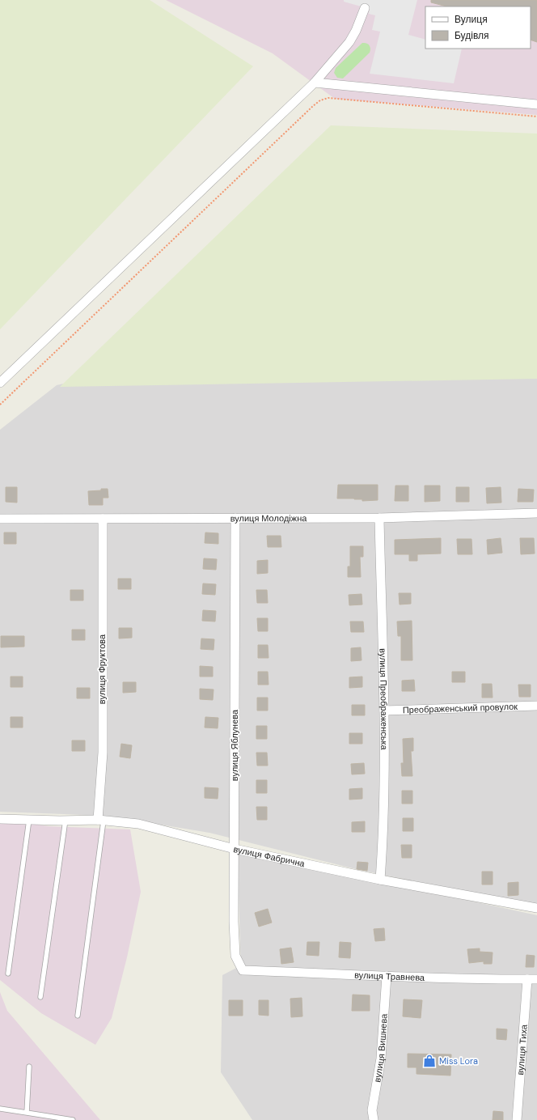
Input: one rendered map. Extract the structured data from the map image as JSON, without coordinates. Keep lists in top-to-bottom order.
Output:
{
  "streets": {
    "street": [
      "вулиця Молодіжна",
      "вулиця Фруктова",
      "вулиця Преображенська",
      "Преображенський провулок",
      "вулиця Яблунева",
      "вулиця Фабрична",
      "вулиця Травнева",
      "вулиця Вишнева",
      "вулиця Тиха"
    ]
  },
  "crossings": [
    ["вулиця Молодіжна", "вулиця Фруктова"],
    ["вулиця Молодіжна", "вулиця Преображенська"],
    ["вулиця Молодіжна", "вулиця Яблунева"],
    ["вулиця Фруктова", "вулиця Фабрична"],
    ["вулиця Преображенська", "Преображенський провулок"],
    ["вулиця Преображенська", "вулиця Фабрична"],
    ["вулиця Яблунева", "вулиця Фабрична"],
    ["вулиця Яблунева", "вулиця Травнева"],
    ["вулиця Травнева", "вулиця Вишнева"],
    ["вулиця Травнева", "вулиця Тиха"]
  ],
  "places": {
    "shop": ["Miss Lora"]
  },
  "legend": ["Вулиця", "Будівля"]
}
